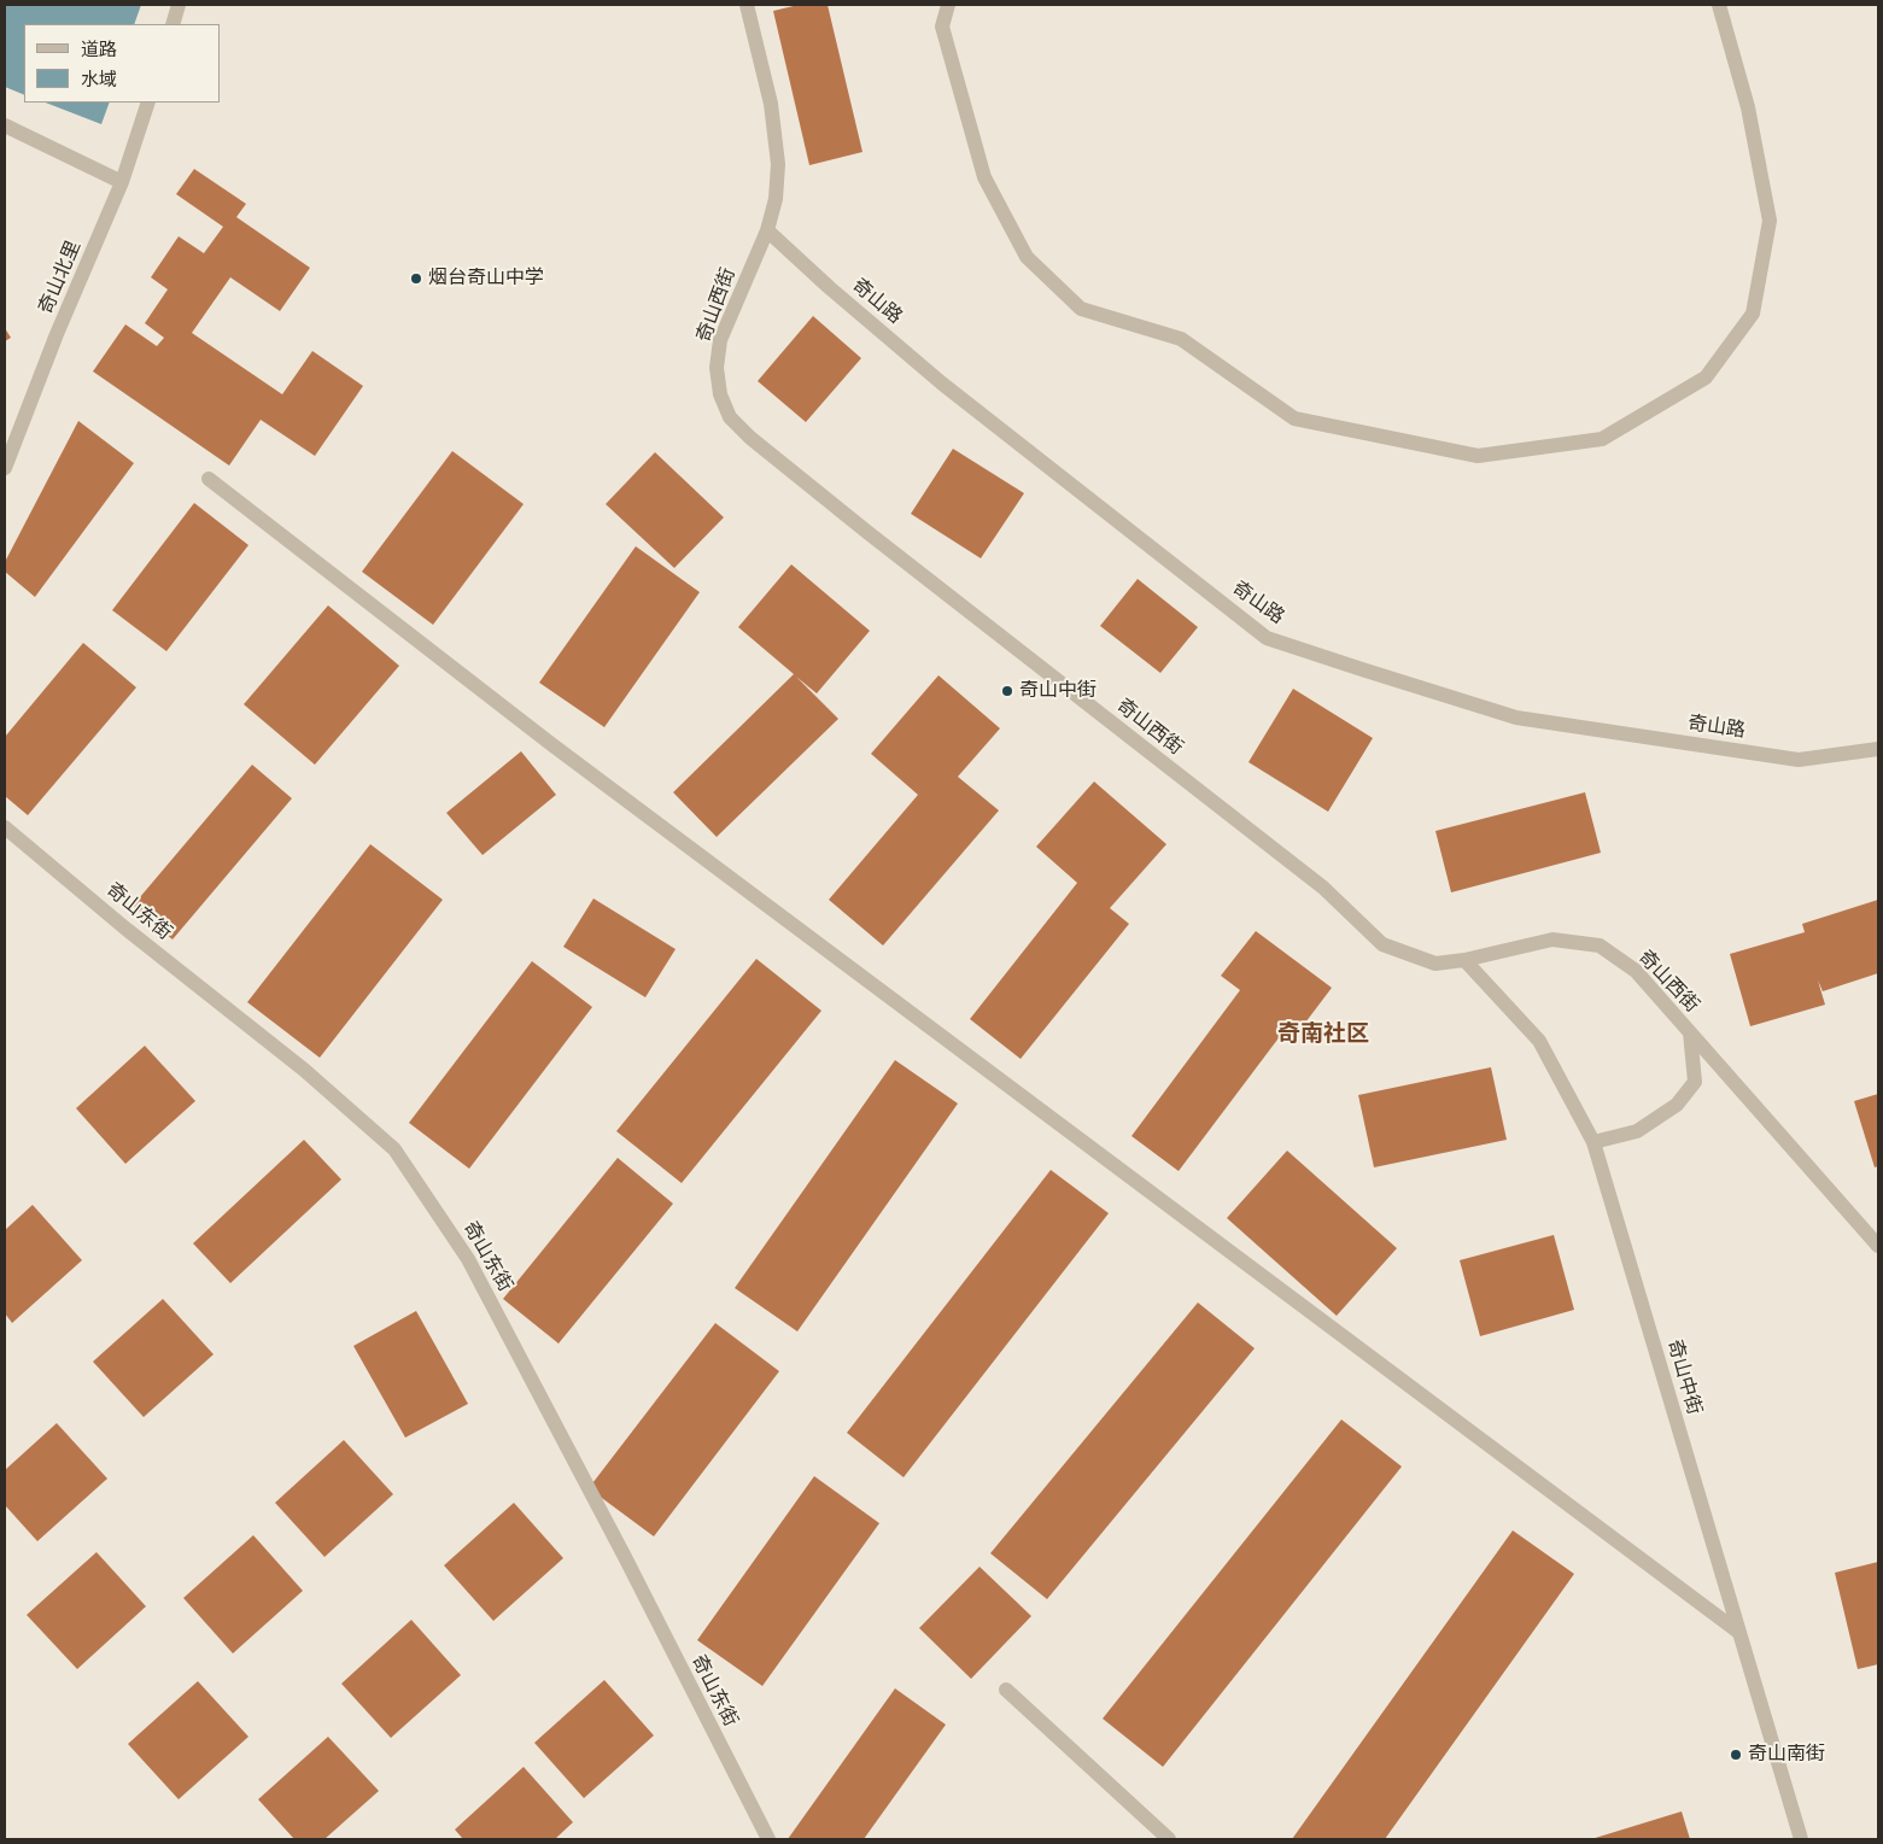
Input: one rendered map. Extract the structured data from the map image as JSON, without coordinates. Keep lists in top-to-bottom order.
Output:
{
  "streets": {
    "street": [
      "奇山北里",
      "奇山路",
      "奇山西街",
      "奇山东街",
      "奇山中街"
    ]
  },
  "crossings": [
    ["奇山路", "奇山西街"],
    ["奇山西街", "奇山中街"]
  ],
  "districts": ["奇南社区"],
  "places": ["烟台奇山中学", "奇山中街", "奇山南街"],
  "legend": ["道路", "水域"]
}
